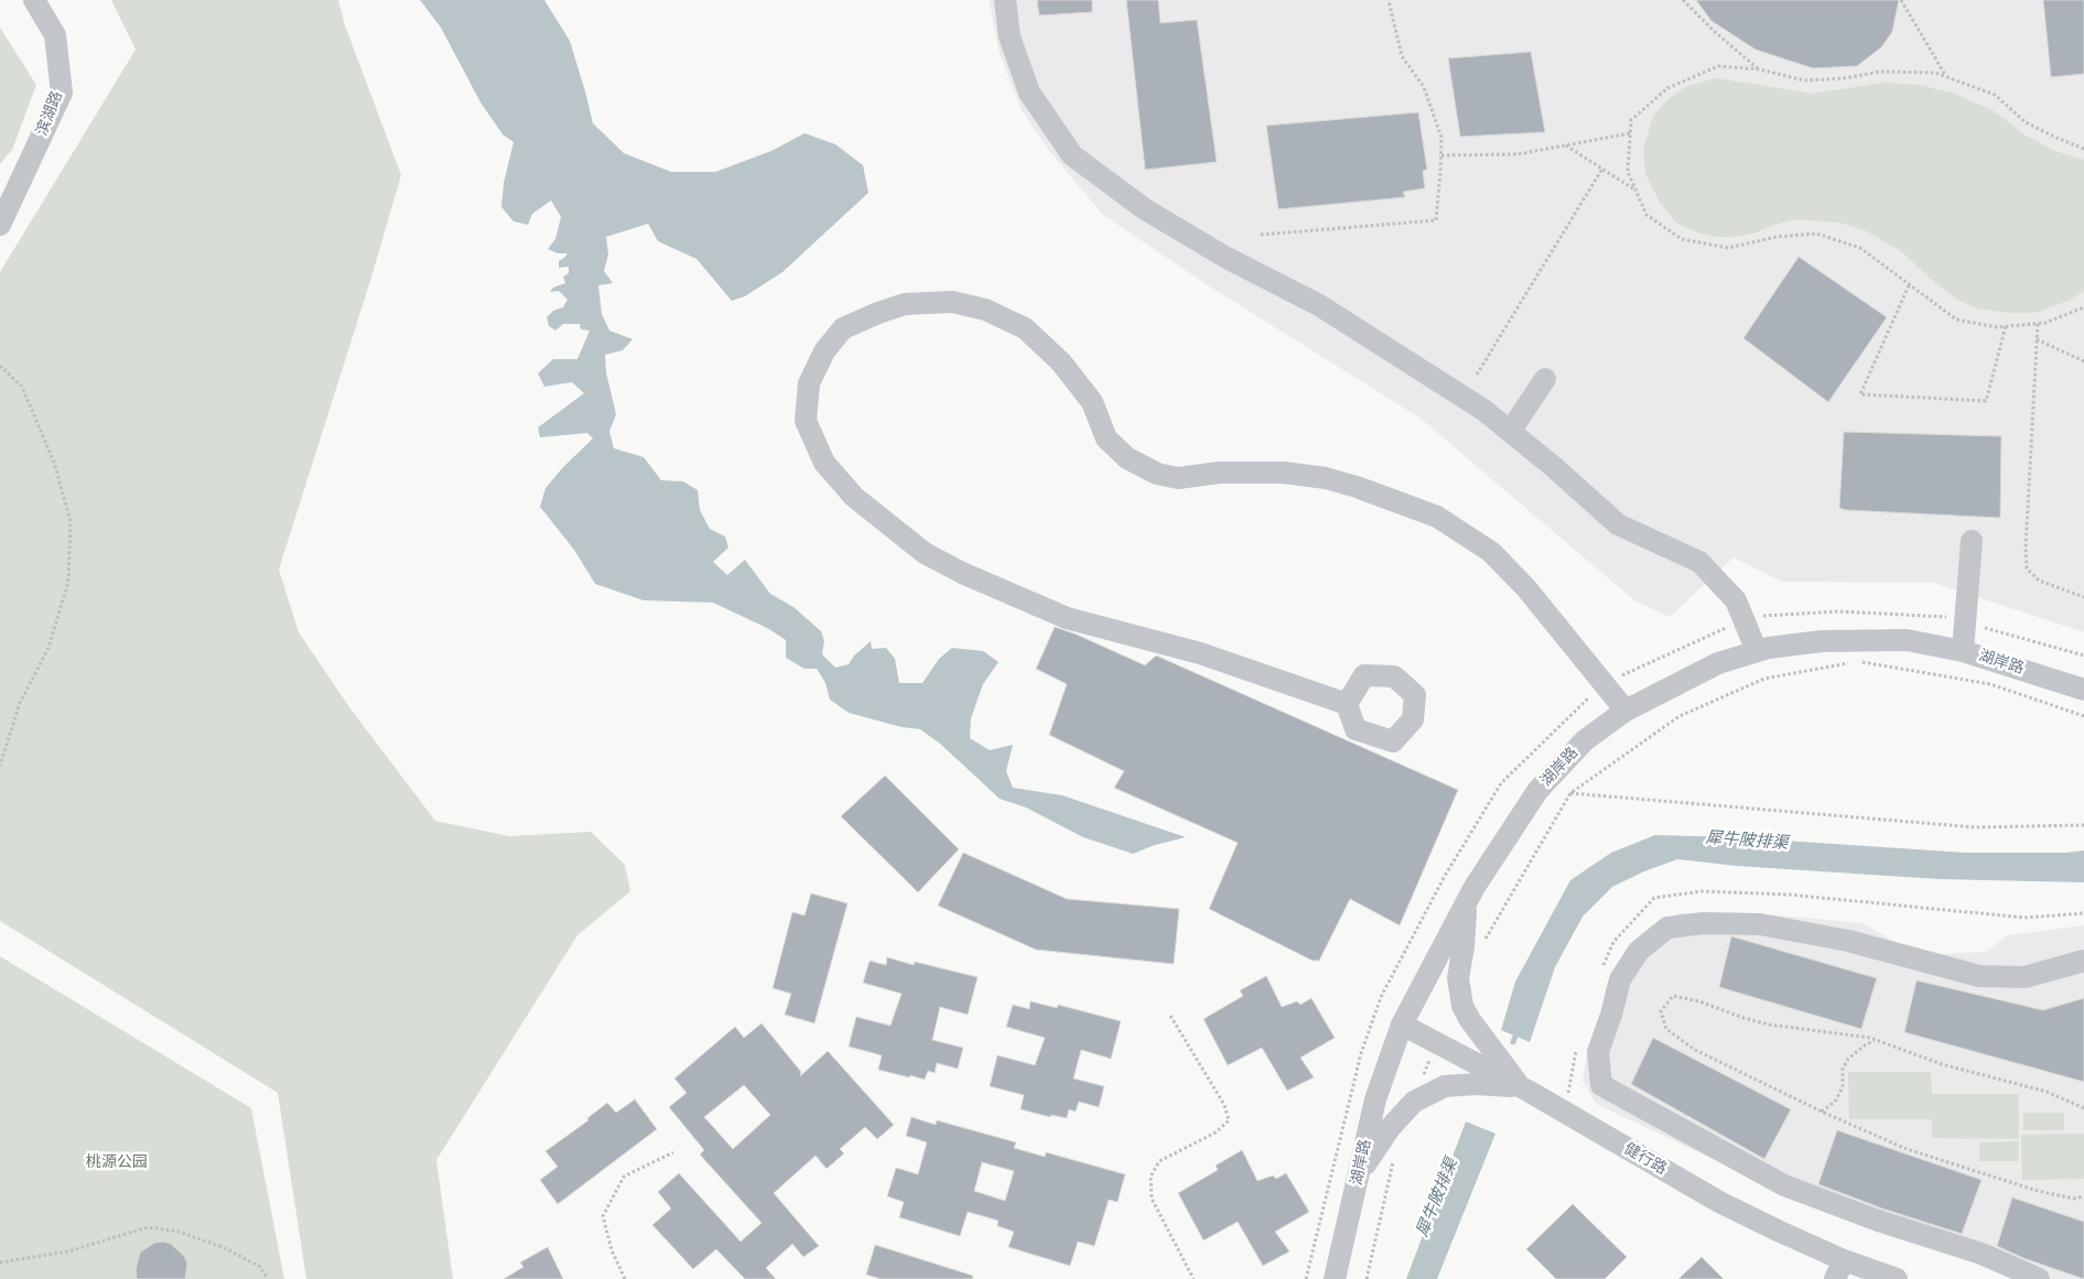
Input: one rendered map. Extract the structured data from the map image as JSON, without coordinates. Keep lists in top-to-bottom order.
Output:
{
  "streets": {
    "street": ["滨湖路", "湖岸路", "健行路"]
  },
  "crossings": [
    ["湖岸路", "健行路"]
  ],
  "water": ["犀牛陂排渠"],
  "parks": ["桃源公园"]
}
